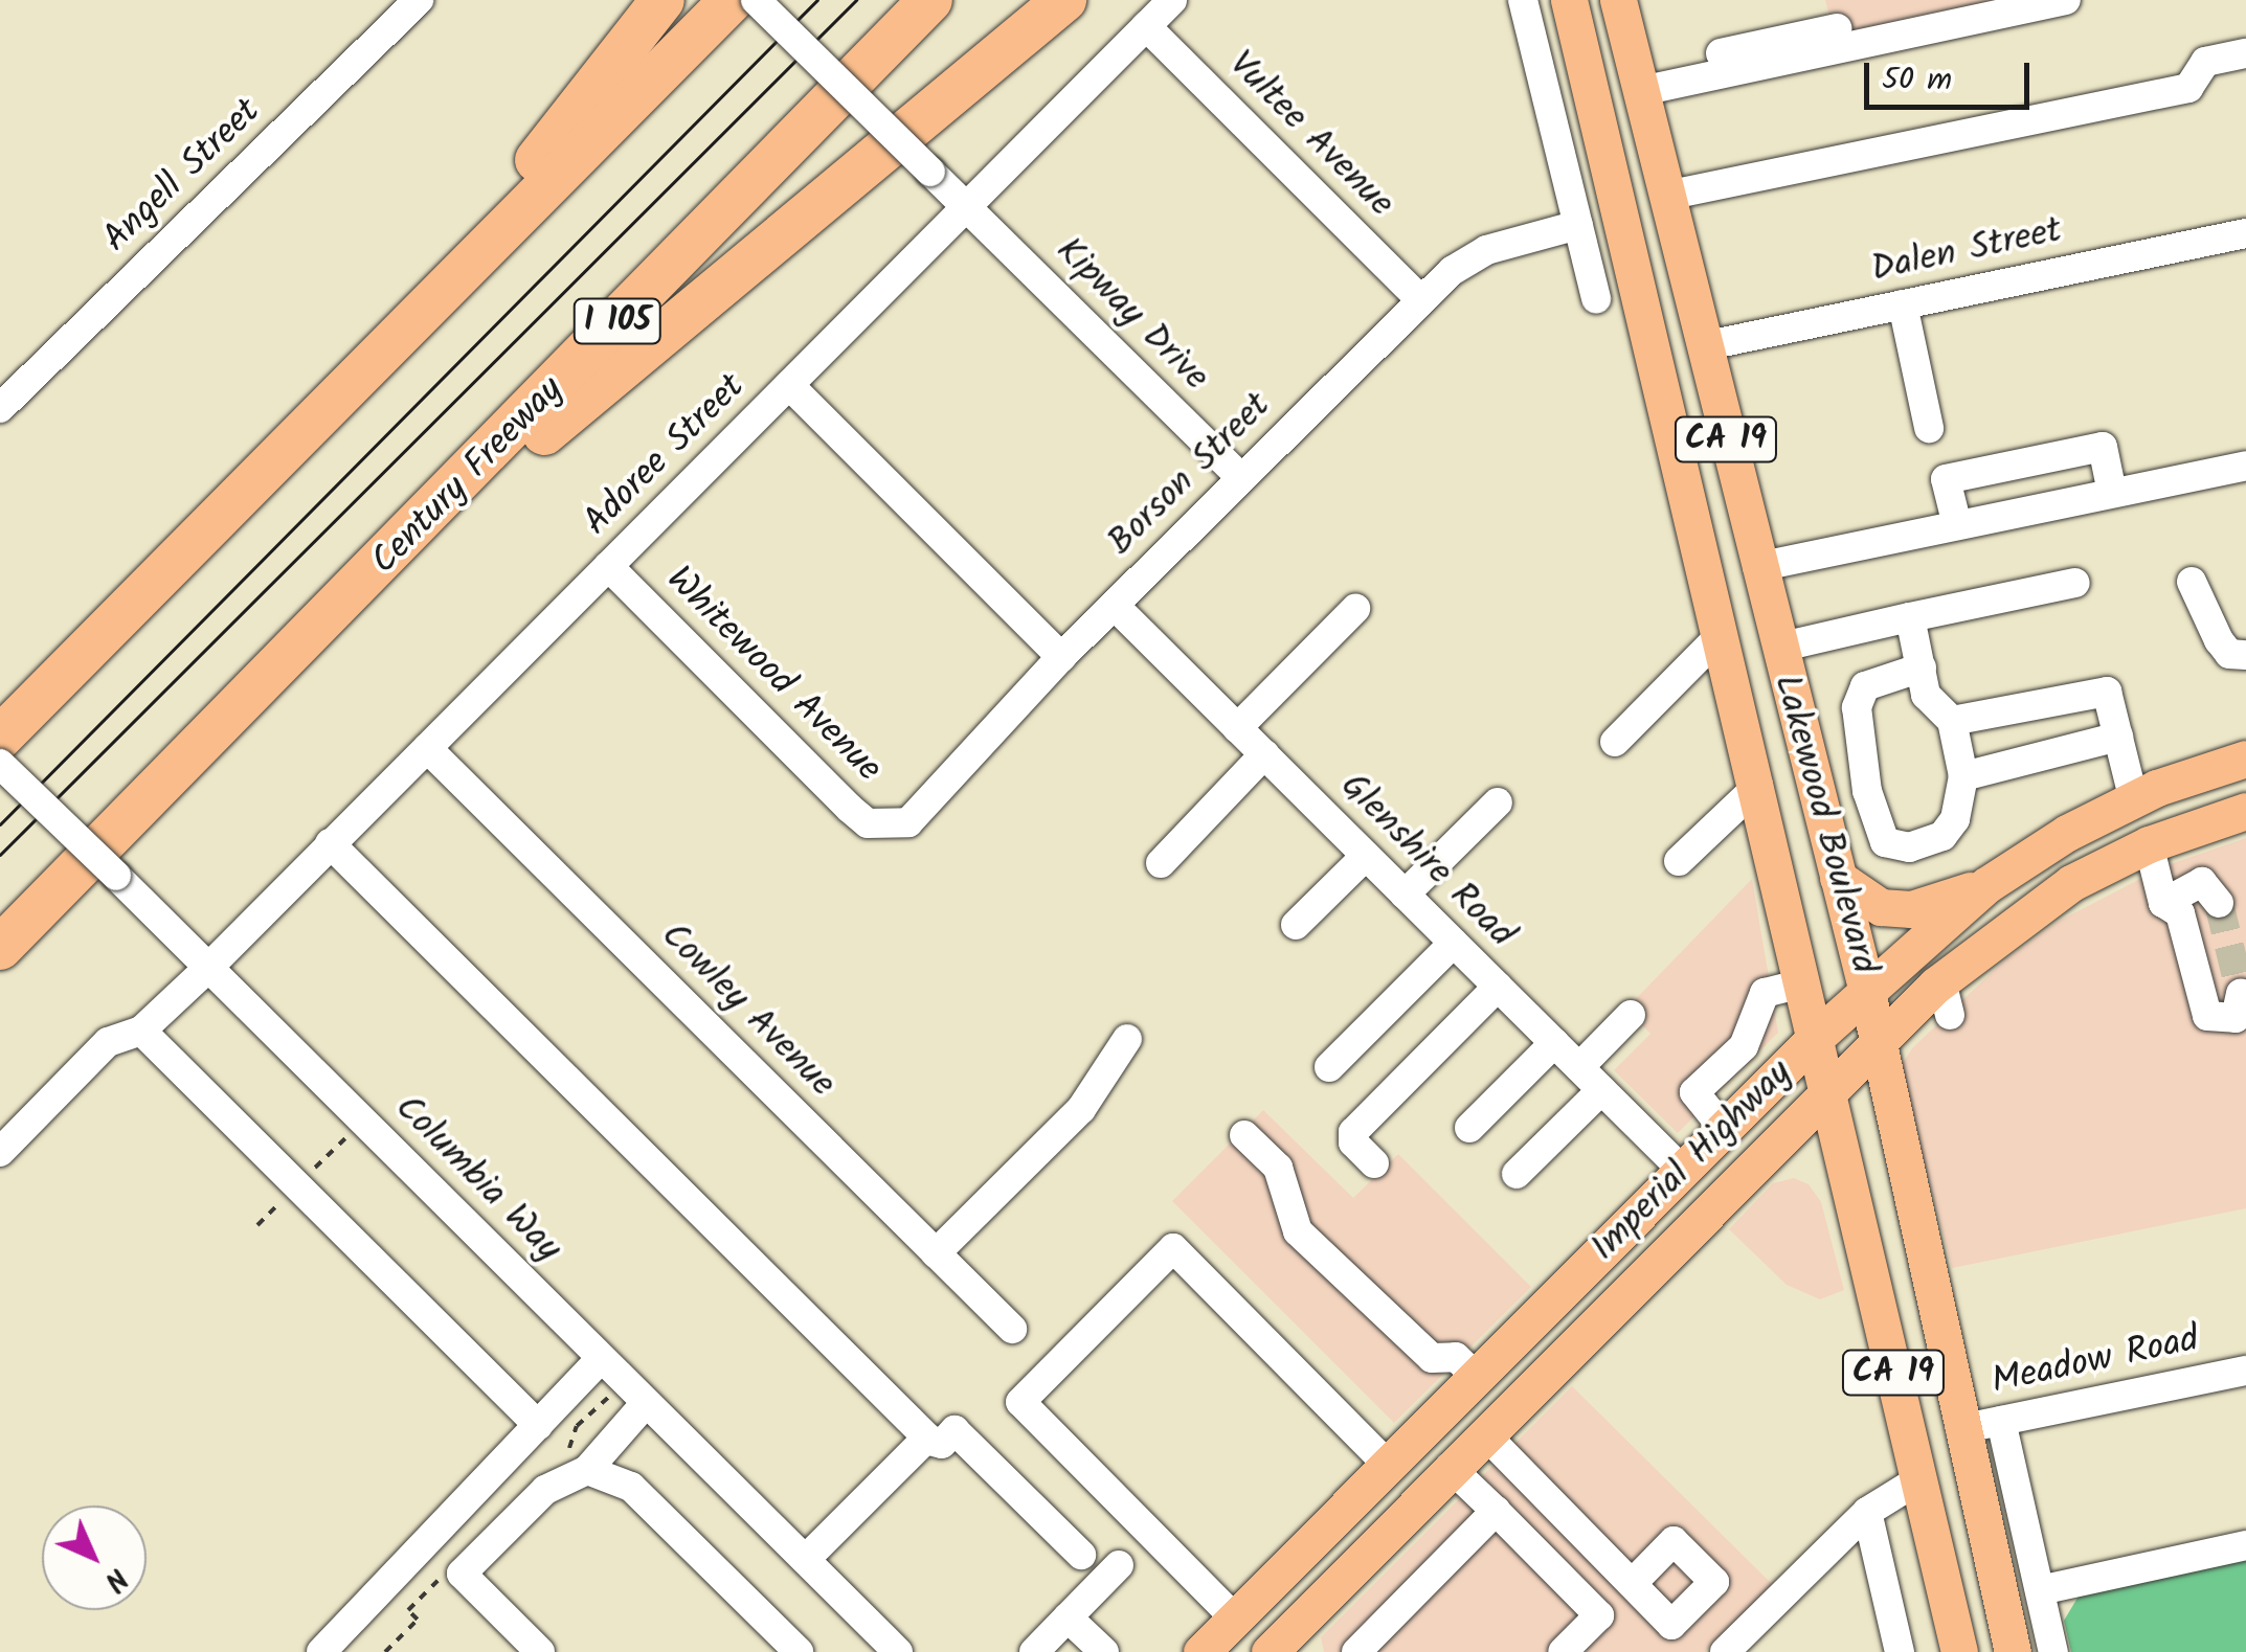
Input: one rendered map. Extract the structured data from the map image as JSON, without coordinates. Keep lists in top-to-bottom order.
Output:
{
  "streets": {
    "highway": ["I 105", "Century Freeway"],
    "main road": ["CA 19", "Lakewood Boulevard", "Imperial Highway"],
    "street": [
      "Vultee Avenue",
      "Angell Street",
      "Dalen Street",
      "Kipway Drive",
      "Adoree Street",
      "Borson Street",
      "Whitewood Avenue",
      "Glenshire Road",
      "Cowley Avenue",
      "Columbia Way",
      "Meadow Road"
    ]
  },
  "crossings": [
    ["Vultee Avenue", "Adoree Street"],
    ["Vultee Avenue", "Borson Street"],
    ["Dalen Street", "Lakewood Boulevard"],
    ["Kipway Drive", "Adoree Street"],
    ["Kipway Drive", "Borson Street"],
    ["Adoree Street", "Whitewood Avenue"],
    ["Adoree Street", "Cowley Avenue"],
    ["Adoree Street", "Columbia Way"],
    ["Borson Street", "Whitewood Avenue"],
    ["Borson Street", "Glenshire Road"],
    ["Lakewood Boulevard", "Imperial Highway"],
    ["Lakewood Boulevard", "Meadow Road"],
    ["Glenshire Road", "Imperial Highway"]
  ],
  "scale_bar": "50 m",
  "north": "bottom right"
}
